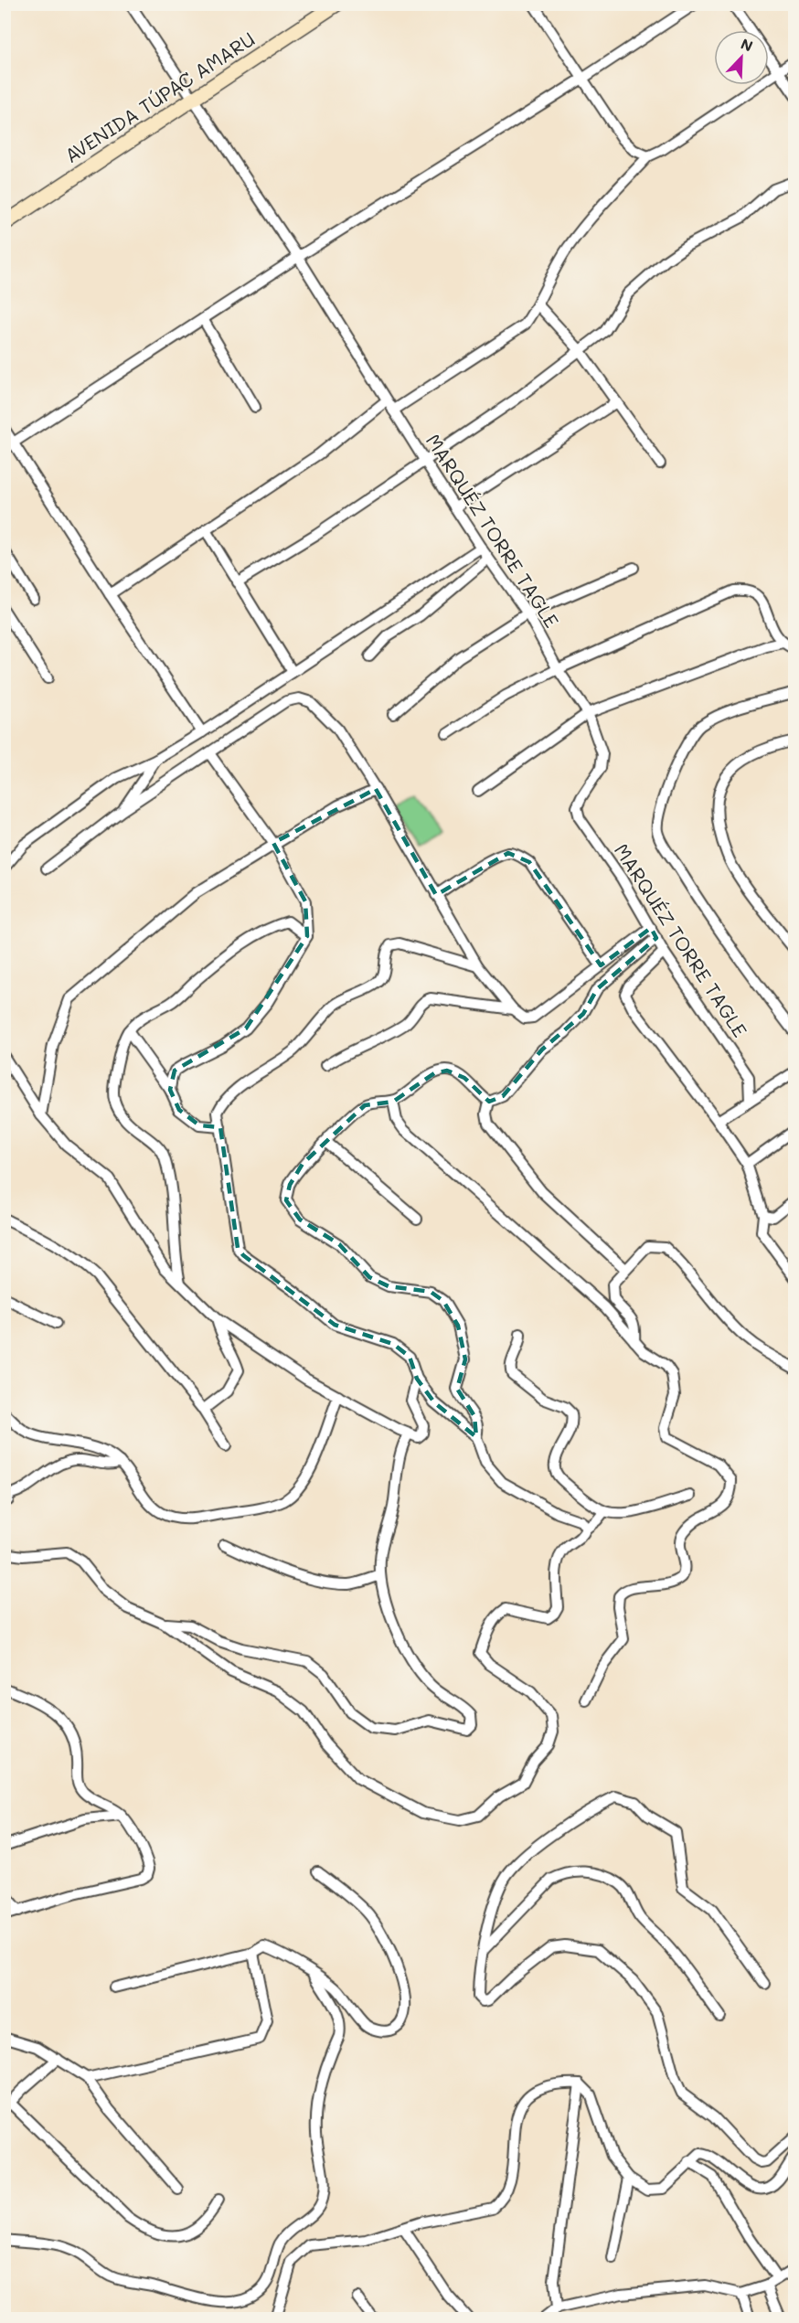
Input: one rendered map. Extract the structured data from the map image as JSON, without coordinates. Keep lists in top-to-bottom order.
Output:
{
  "streets": {
    "street": ["AVENIDA TÚPAC AMARU", "MARQUÉZ TORRE TAGLE"]
  },
  "crossings": [
    ["AVENIDA TÚPAC AMARU", "MARQUÉZ TORRE TAGLE"]
  ],
  "north": "top right"
}
